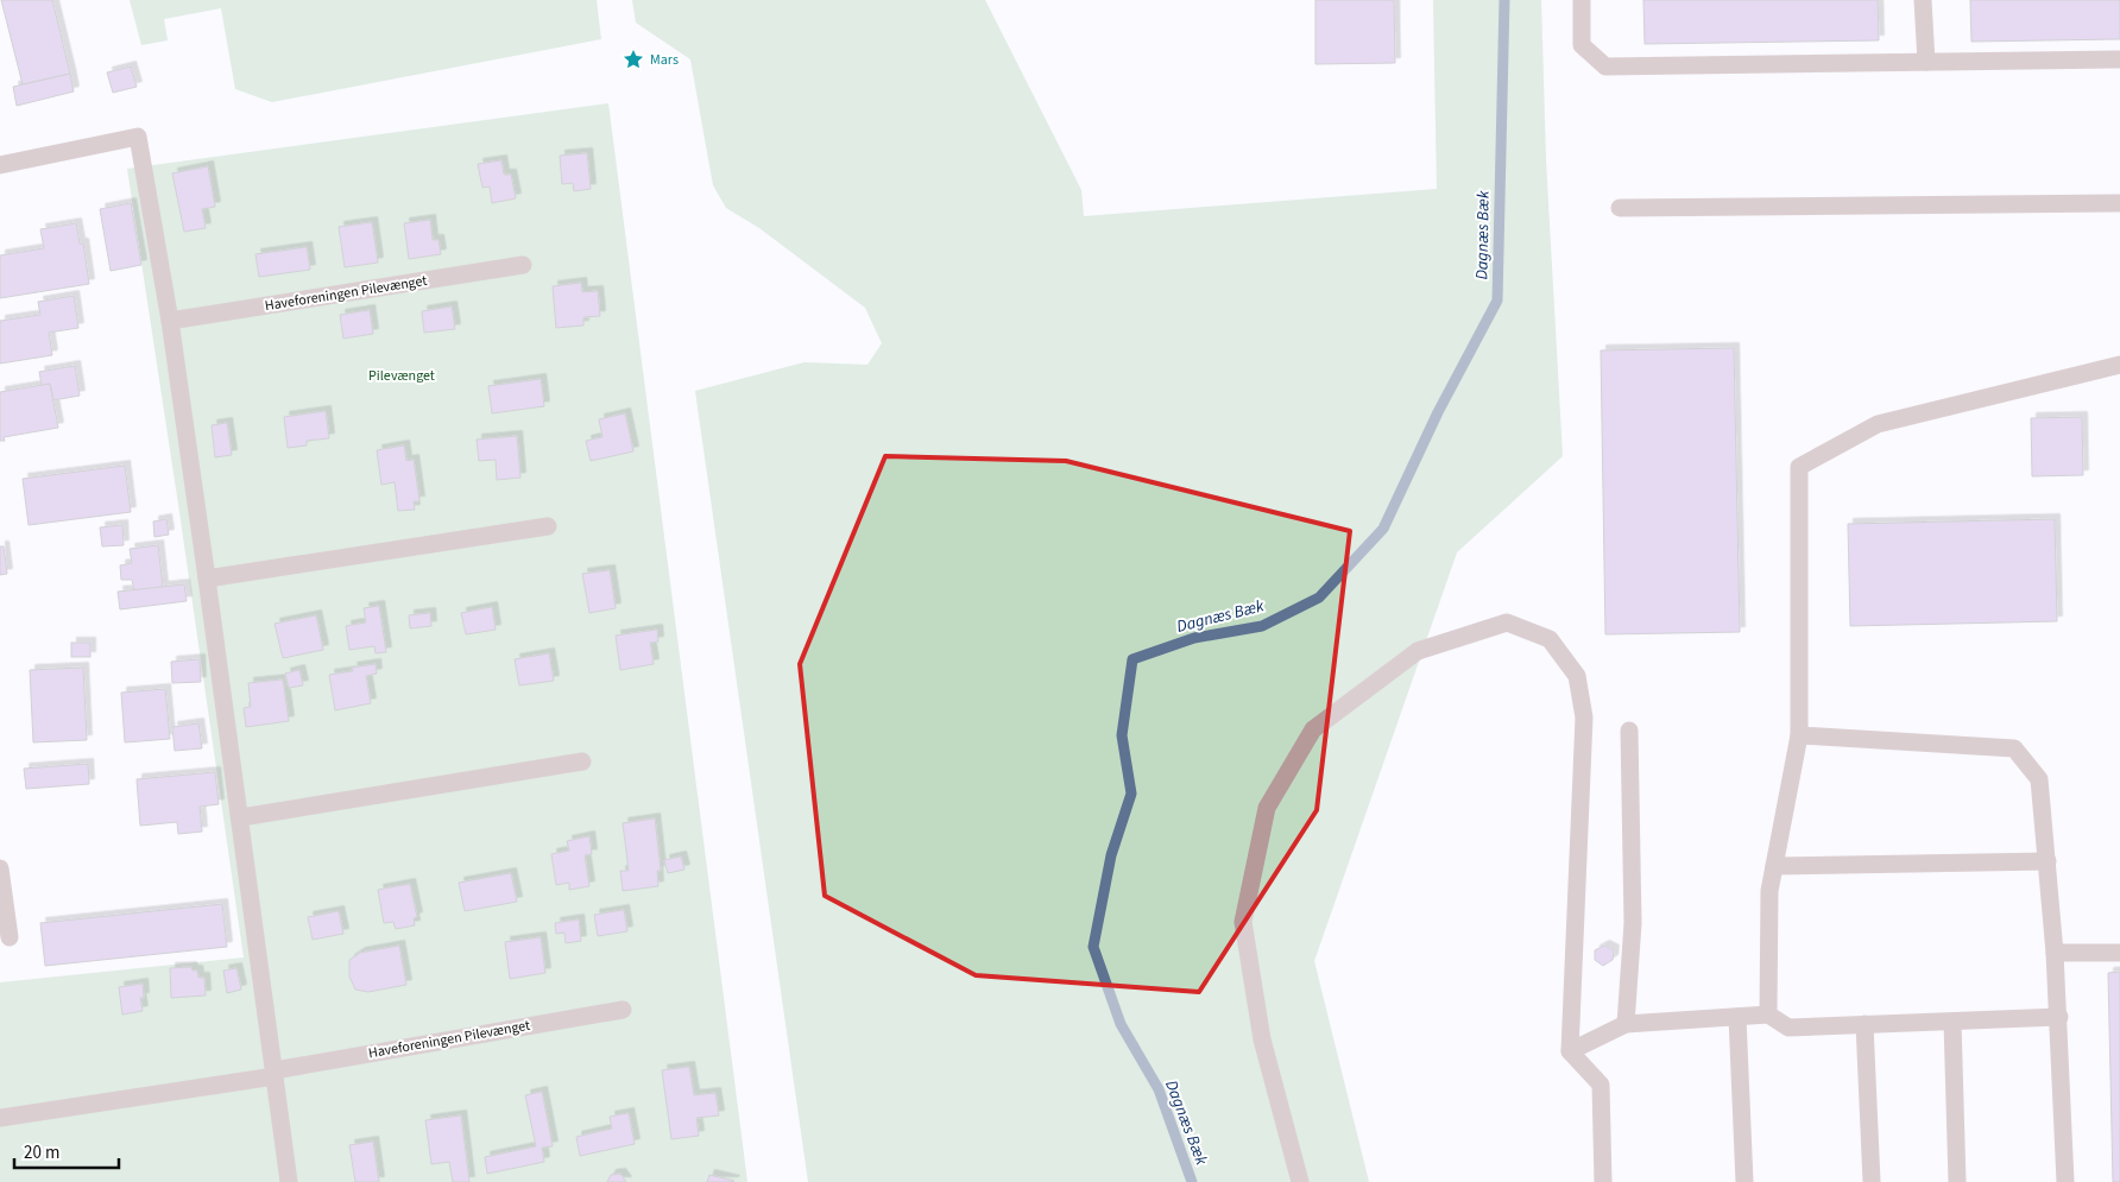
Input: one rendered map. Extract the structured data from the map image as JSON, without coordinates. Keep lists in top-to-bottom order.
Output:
{
  "streets": {
    "street": ["Haveforeningen Pilevænget"]
  },
  "water": ["Dagnæs Bæk"],
  "parks": ["Pilevænget"],
  "places": {
    "place": ["Mars"]
  },
  "scale_bar": "20 m"
}
